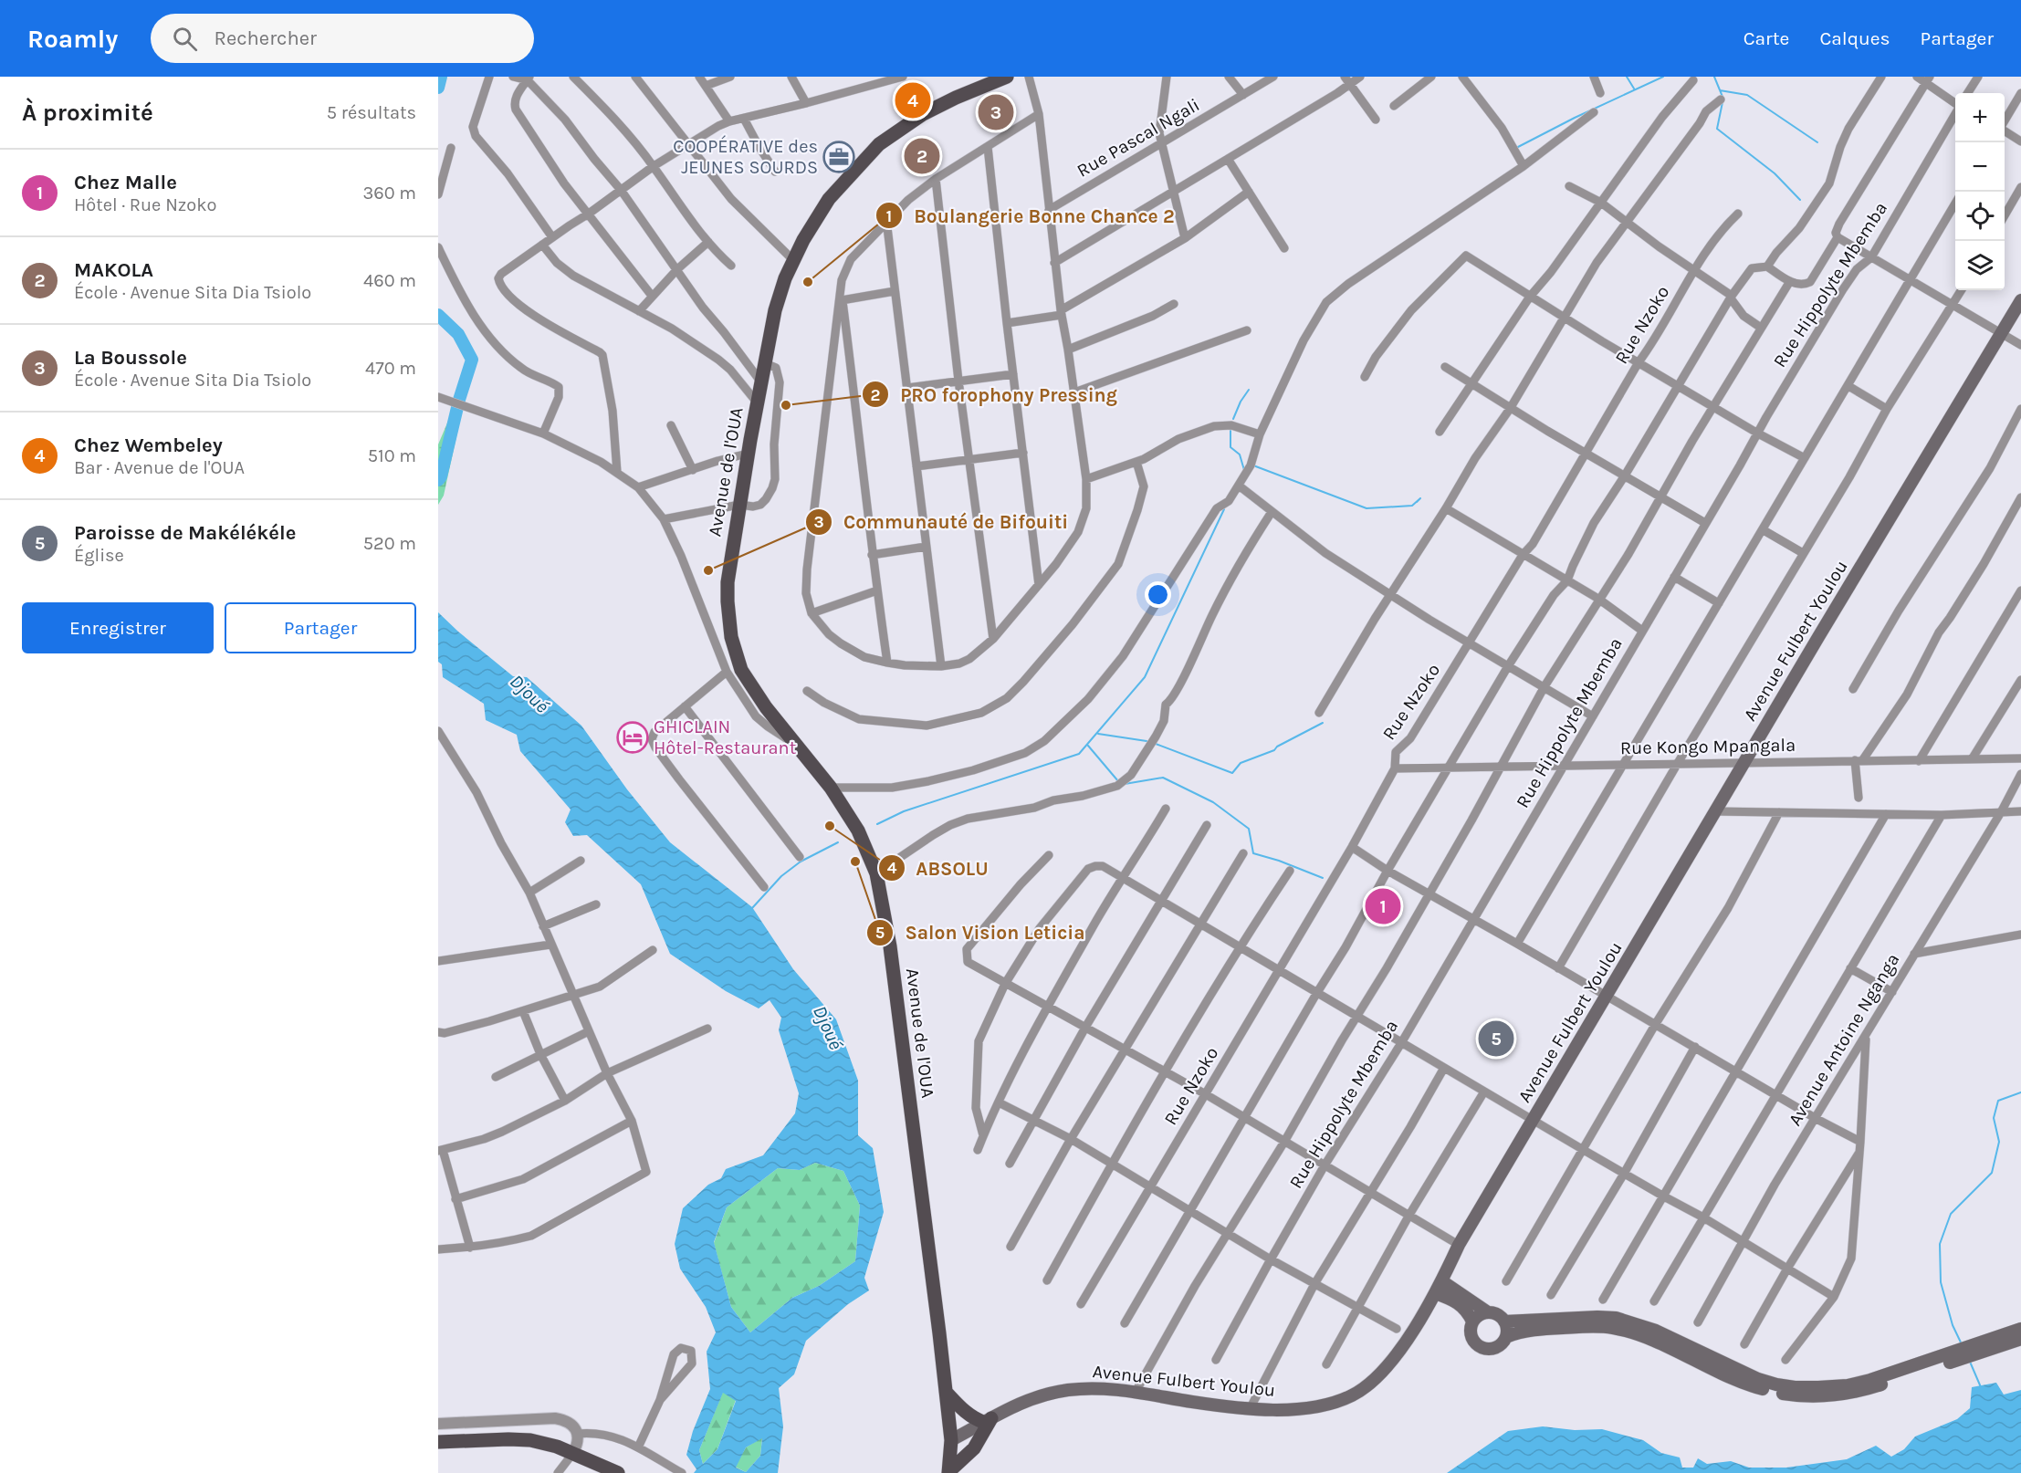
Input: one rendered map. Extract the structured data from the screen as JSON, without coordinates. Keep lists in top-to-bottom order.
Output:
{
  "streets": {
    "main road": ["Avenue de l'OUA", "Avenue Fulbert Youlou"],
    "street": [
      "Rue Pascal Ngali",
      "Rue Hippolyte Mbemba",
      "Rue Nzoko",
      "Rue Kongo Mpangala",
      "Avenue Antoine Nganga"
    ]
  },
  "crossings": [
    ["Rue Hippolyte Mbemba", "Rue Kongo Mpangala"],
    ["Rue Nzoko", "Rue Kongo Mpangala"],
    ["Avenue de l'OUA", "Avenue Fulbert Youlou"],
    ["Avenue Fulbert Youlou", "Rue Kongo Mpangala"]
  ],
  "water": ["Djoué"],
  "places": {
    "office": ["COOPÉRATIVE des JEUNES SOURDS"],
    "other": [
      "Boulangerie Bonne Chance 2",
      "PRO forophony Pressing",
      "Communauté de Bifouiti",
      "ABSOLU",
      "Salon Vision Leticia"
    ],
    "hotel": ["GHICLAIN Hôtel-Restaurant"]
  },
  "page": {
    "header": "Roamly",
    "search": "Rechercher",
    "nav": ["Carte", "Calques", "Partager"],
    "heading": ["À proximité", "5 résultats"],
    "pins": [
      "4",
      "3",
      "2",
      "1",
      "5"
    ],
    "map_buttons": ["+", "−"],
    "list": [
      {
        "mark": "1",
        "name": "Chez Malle",
        "note": "Hôtel · Rue Nzoko",
        "value": "360 m"
      },
      {
        "mark": "2",
        "name": "MAKOLA",
        "note": "École · Avenue Sita Dia Tsiolo",
        "value": "460 m"
      },
      {
        "mark": "3",
        "name": "La Boussole",
        "note": "École · Avenue Sita Dia Tsiolo",
        "value": "470 m"
      },
      {
        "mark": "4",
        "name": "Chez Wembeley",
        "note": "Bar · Avenue de l'OUA",
        "value": "510 m"
      },
      {
        "mark": "5",
        "name": "Paroisse de Makélékéle",
        "note": "Église",
        "value": "520 m"
      }
    ],
    "buttons": ["Enregistrer", "Partager"]
  }
}
